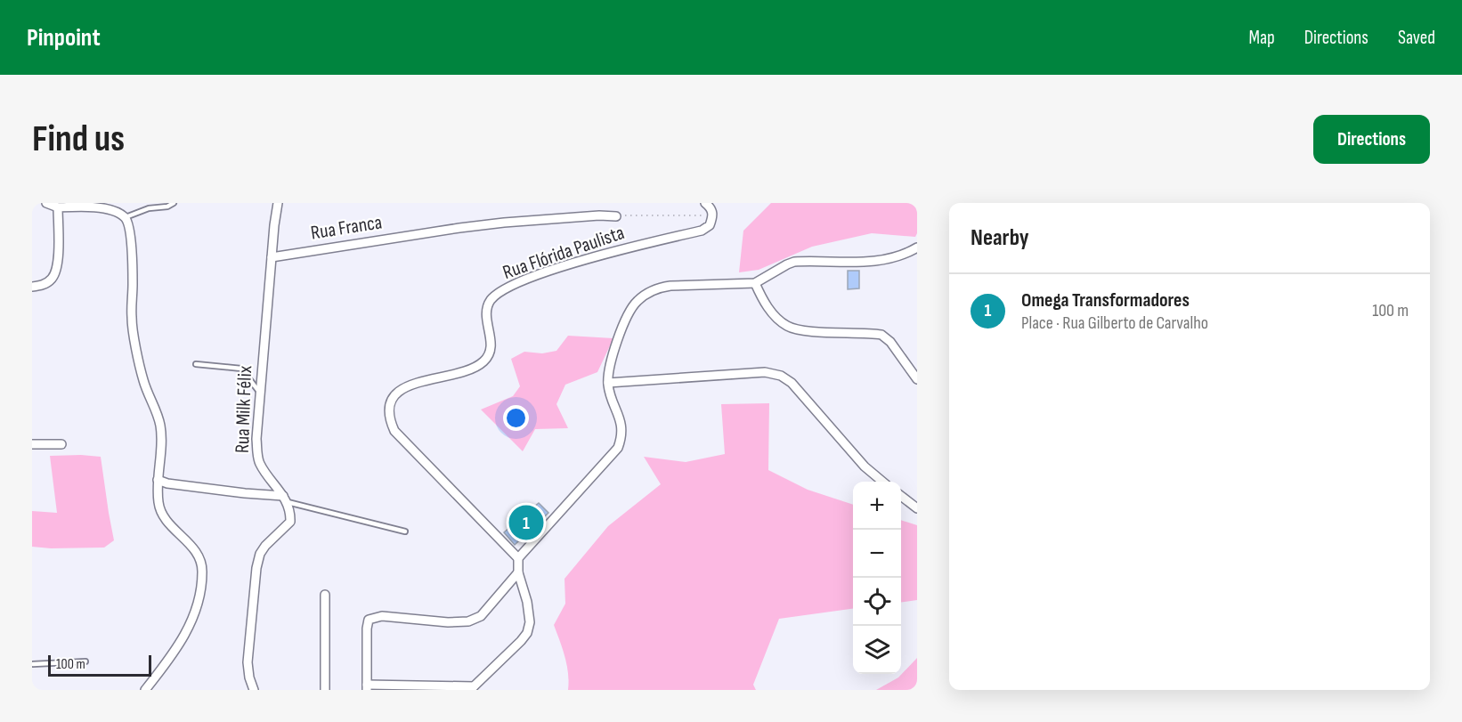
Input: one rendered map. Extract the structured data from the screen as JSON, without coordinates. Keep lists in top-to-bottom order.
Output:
{
  "streets": {
    "street": ["Rua Franca", "Rua Flórida Paulista", "Rua Milk Félix"]
  },
  "crossings": [
    ["Rua Franca", "Rua Milk Félix"]
  ],
  "scale_bar": "100 m",
  "page": {
    "header": "Pinpoint",
    "nav": ["Map", "Directions", "Saved"],
    "buttons": "Directions",
    "title": "Find us",
    "heading": "Nearby",
    "list": [
      {
        "mark": "1",
        "name": "Omega Transformadores",
        "note": "Place · Rua Gilberto de Carvalho",
        "value": "100 m"
      }
    ],
    "map_buttons": ["+", "−"],
    "pins": "1",
    "scale": "100 m"
  }
}
